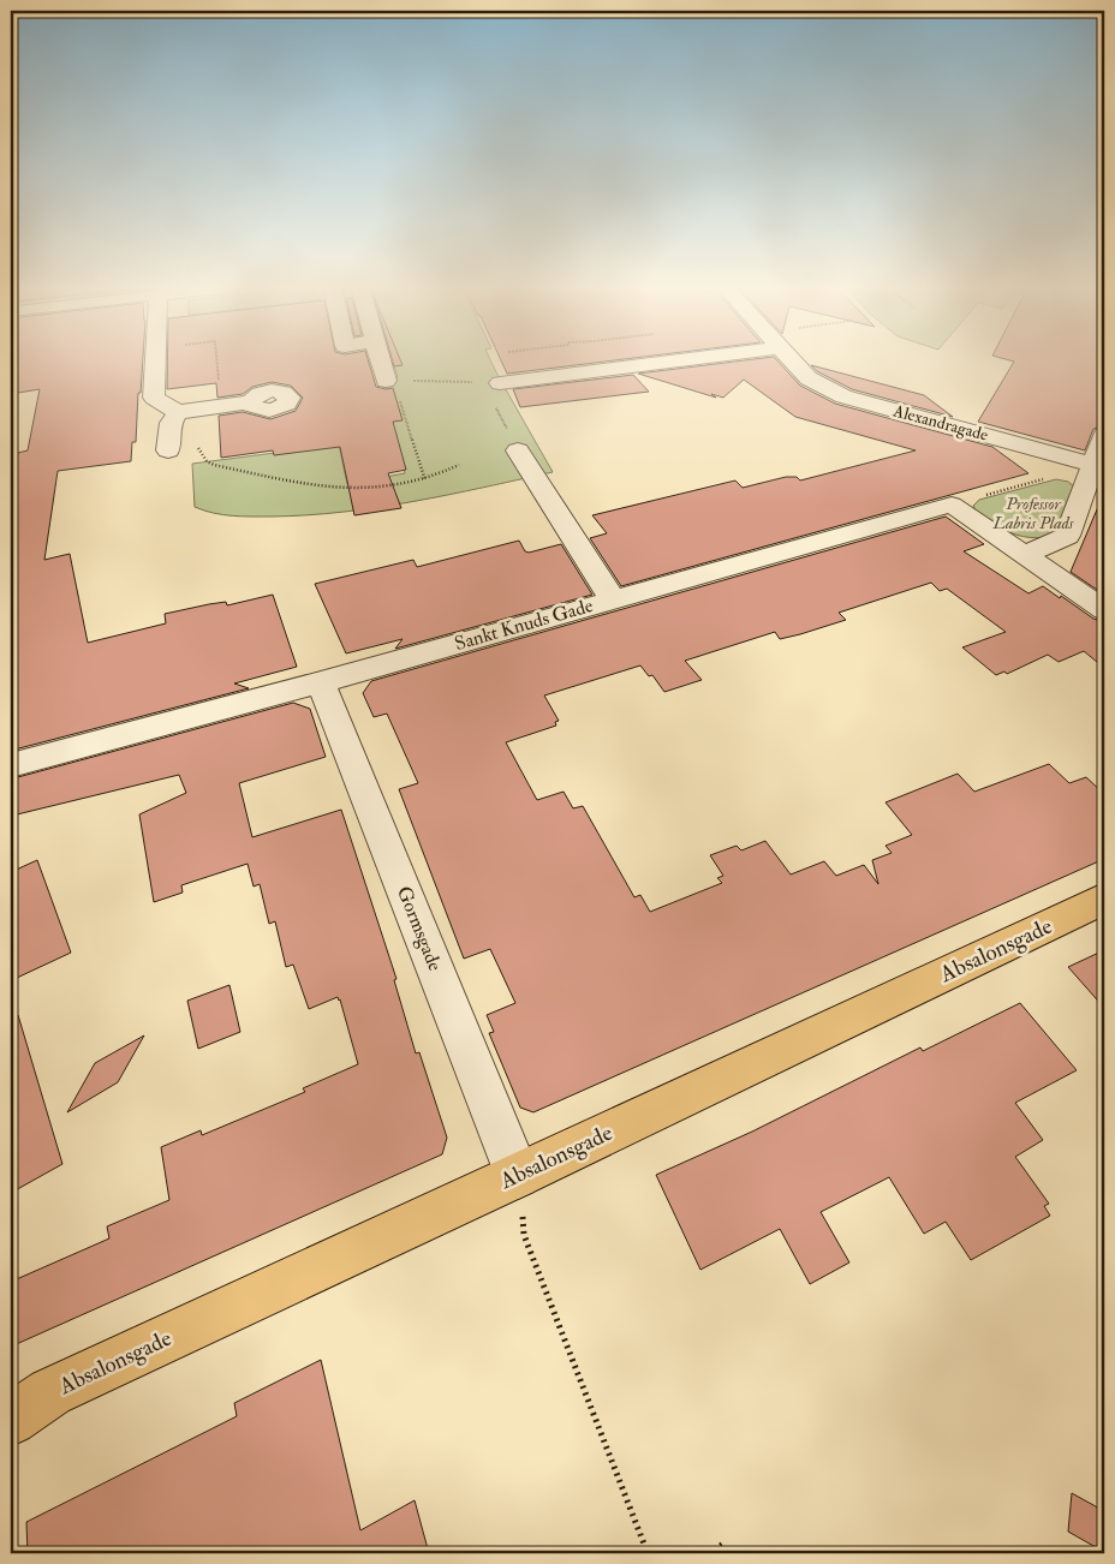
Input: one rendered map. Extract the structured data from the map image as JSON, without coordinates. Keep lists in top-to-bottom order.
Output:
{
  "streets": {
    "main road": ["Absalonsgade"],
    "street": ["Alexandragade", "Sankt Knuds Gade", "Gormsgade"]
  },
  "crossings": [
    ["Sankt Knuds Gade", "Gormsgade"],
    ["Gormsgade", "Absalonsgade"]
  ],
  "parks": ["Professor Labris Plads"]
}
